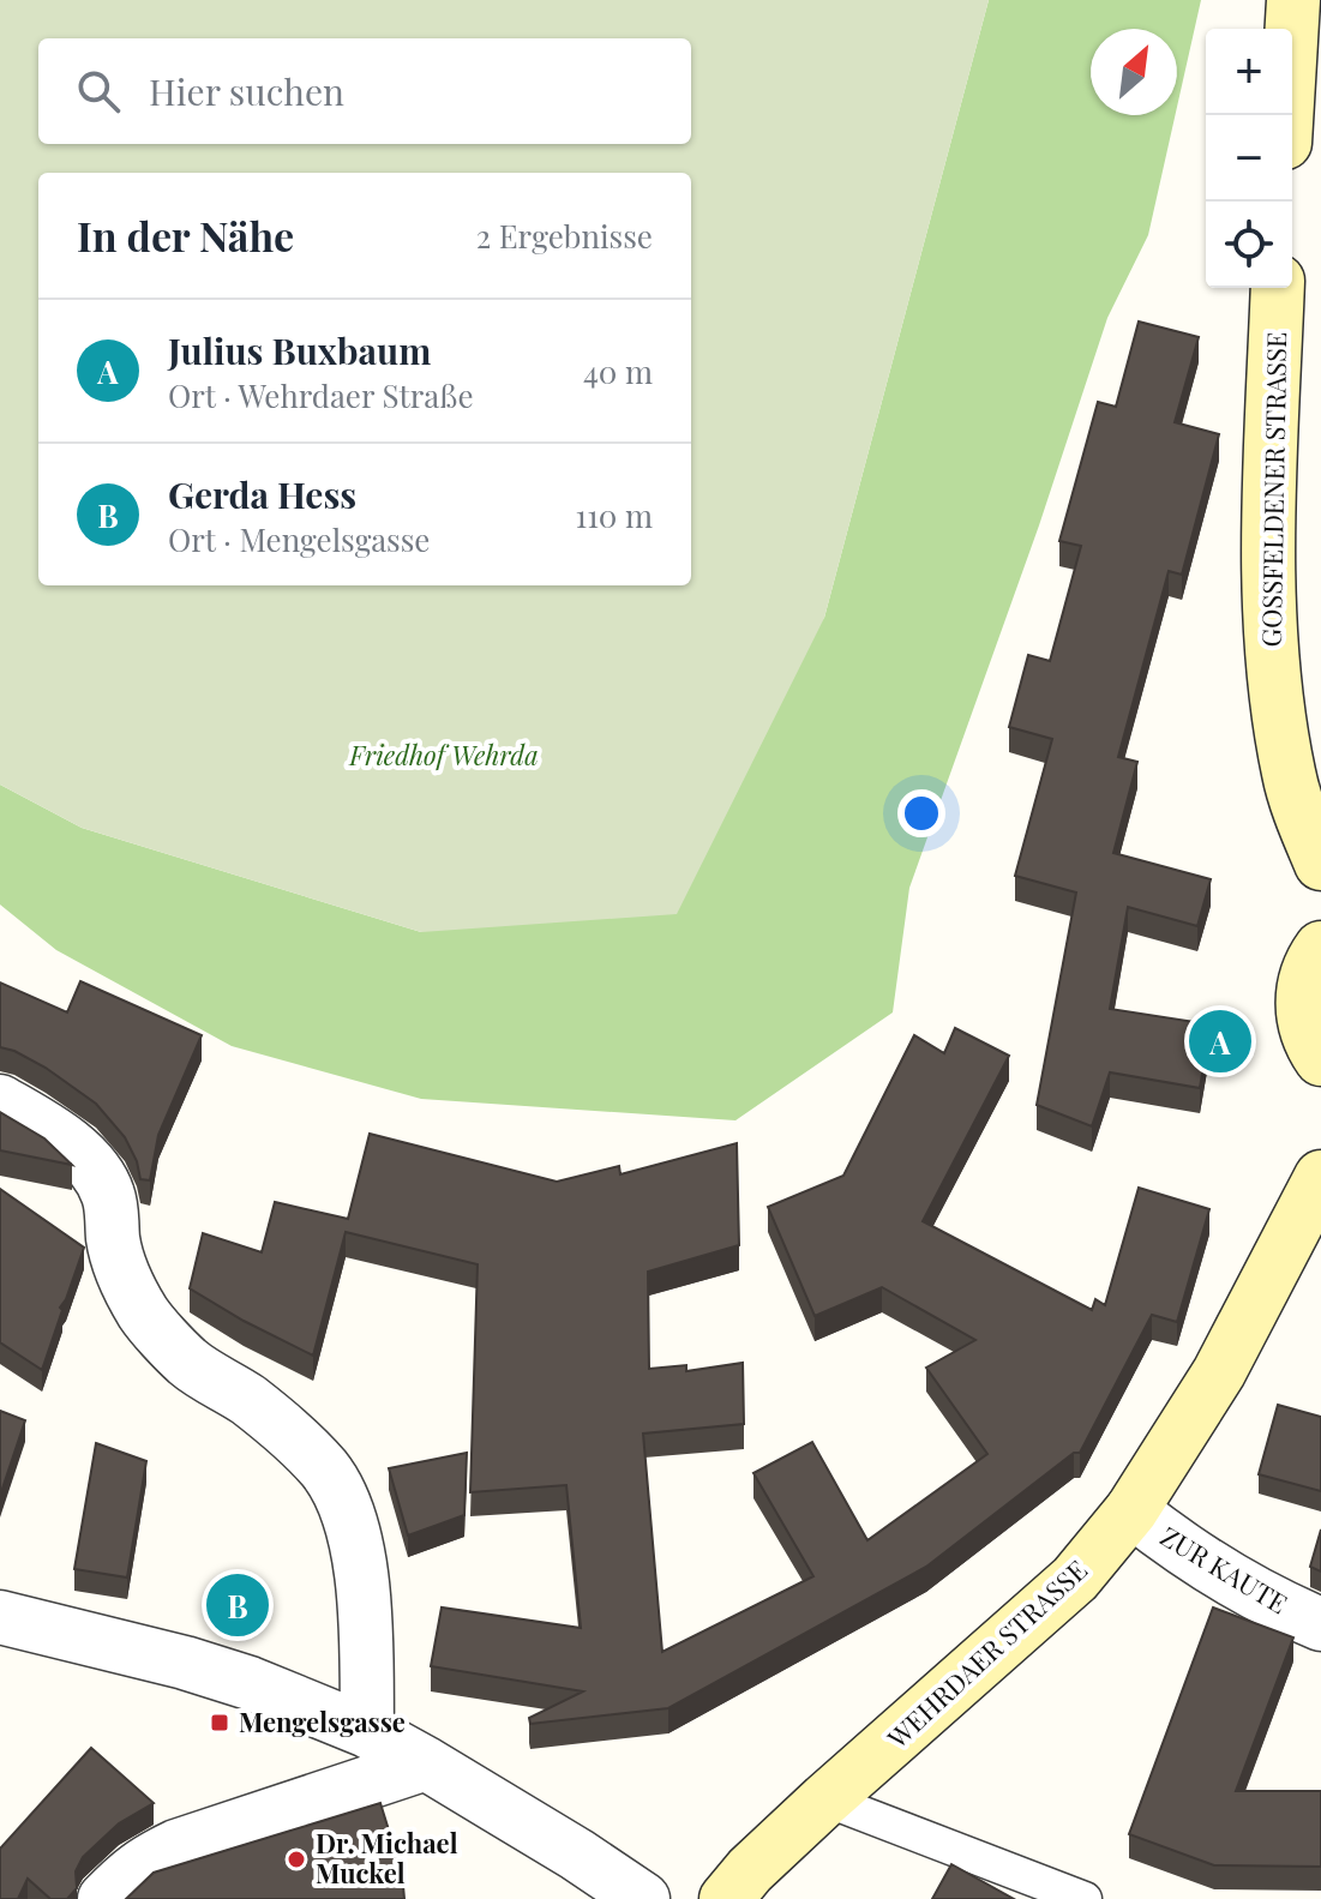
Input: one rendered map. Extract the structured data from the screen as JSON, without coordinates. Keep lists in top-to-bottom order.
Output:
{
  "streets": {
    "main road": ["GOSSFELDENER STRASSE", "WEHRDAER STRASSE"],
    "street": ["ZUR KAUTE"]
  },
  "crossings": [
    ["ZUR KAUTE", "WEHRDAER STRASSE"]
  ],
  "parks": ["Friedhof Wehrda"],
  "places": {
    "transit": ["Mengelsgasse"],
    "other": ["Dr. Michael Muckel"]
  },
  "north": "top right",
  "page": {
    "map_buttons": ["+", "−"],
    "search": "Hier suchen",
    "heading": ["In der Nähe", "2 Ergebnisse"],
    "list": [
      {
        "mark": "A",
        "name": "Julius Buxbaum",
        "note": "Ort · Wehrdaer Straße",
        "value": "40 m"
      },
      {
        "mark": "B",
        "name": "Gerda Hess",
        "note": "Ort · Mengelsgasse",
        "value": "110 m"
      }
    ],
    "pins": ["A", "B"]
  }
}
